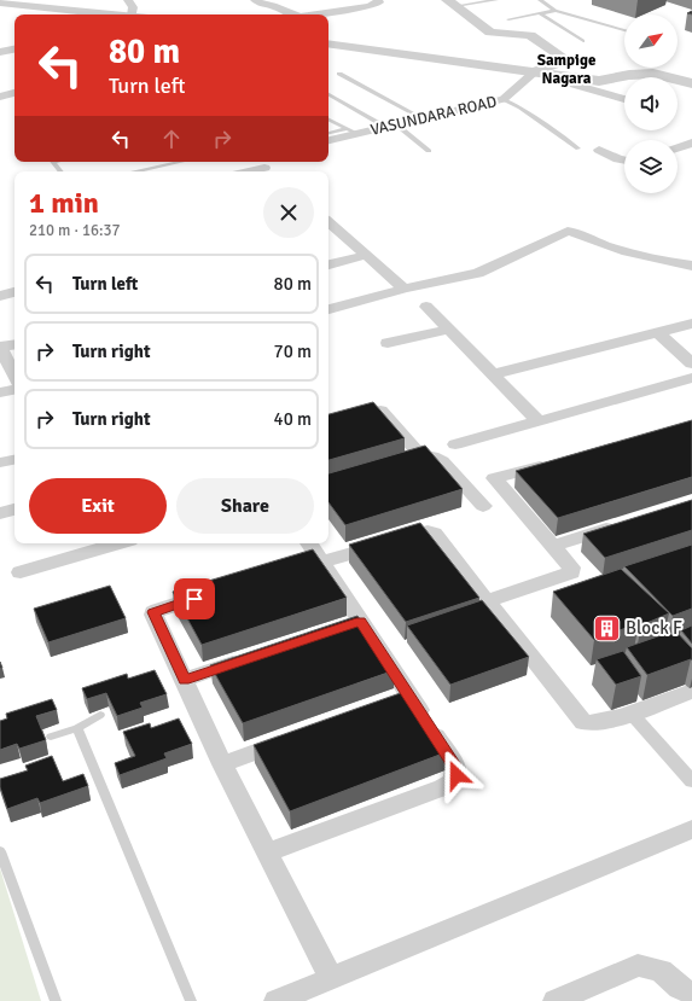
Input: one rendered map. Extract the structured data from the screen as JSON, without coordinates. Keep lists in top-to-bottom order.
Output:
{
  "streets": {
    "street": ["VASUNDARA ROAD"]
  },
  "districts": ["Sampige Nagara"],
  "places": {
    "building": ["Block F"]
  },
  "north": "top right",
  "page": {
    "turn": ["80 m", "Turn left"],
    "heading": ["1 min", "210 m · 16:37"],
    "list": [
      {
        "name": "Turn left",
        "value": "80 m"
      },
      {
        "name": "Turn right",
        "value": "70 m"
      },
      {
        "name": "Turn right",
        "value": "40 m"
      }
    ],
    "buttons": ["Exit", "Share"]
  }
}
